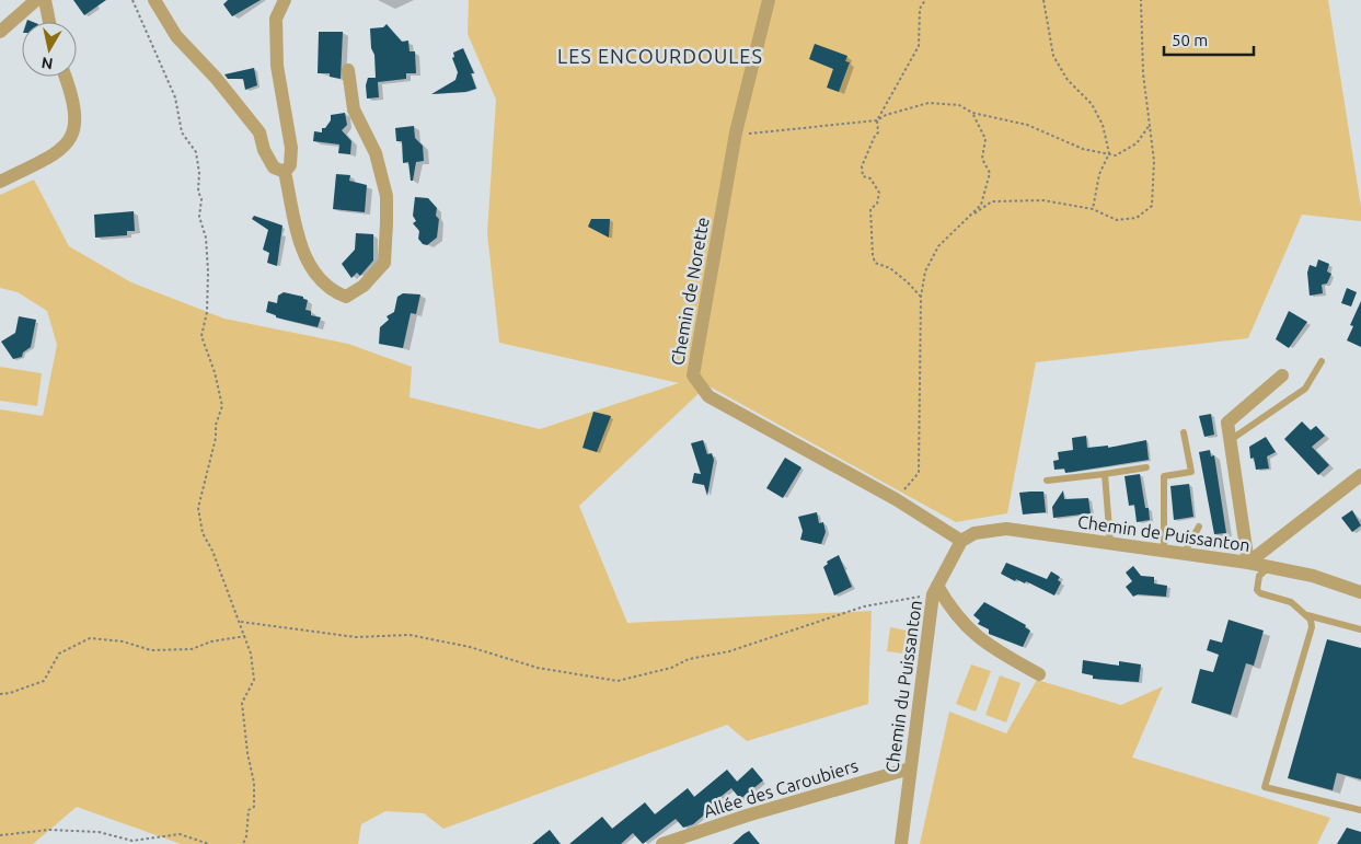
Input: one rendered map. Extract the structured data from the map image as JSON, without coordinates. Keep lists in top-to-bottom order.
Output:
{
  "streets": {
    "street": [
      "Chemin de Norette",
      "Chemin de Puissanton",
      "Chemin du Puissanton",
      "Allée des Caroubiers"
    ]
  },
  "crossings": [
    ["Chemin de Norette", "Chemin de Puissanton"],
    ["Chemin de Norette", "Chemin du Puissanton"],
    ["Chemin de Puissanton", "Chemin du Puissanton"],
    ["Chemin du Puissanton", "Allée des Caroubiers"]
  ],
  "districts": ["LES ENCOURDOULES"],
  "scale_bar": "50 m",
  "north": "bottom"
}
